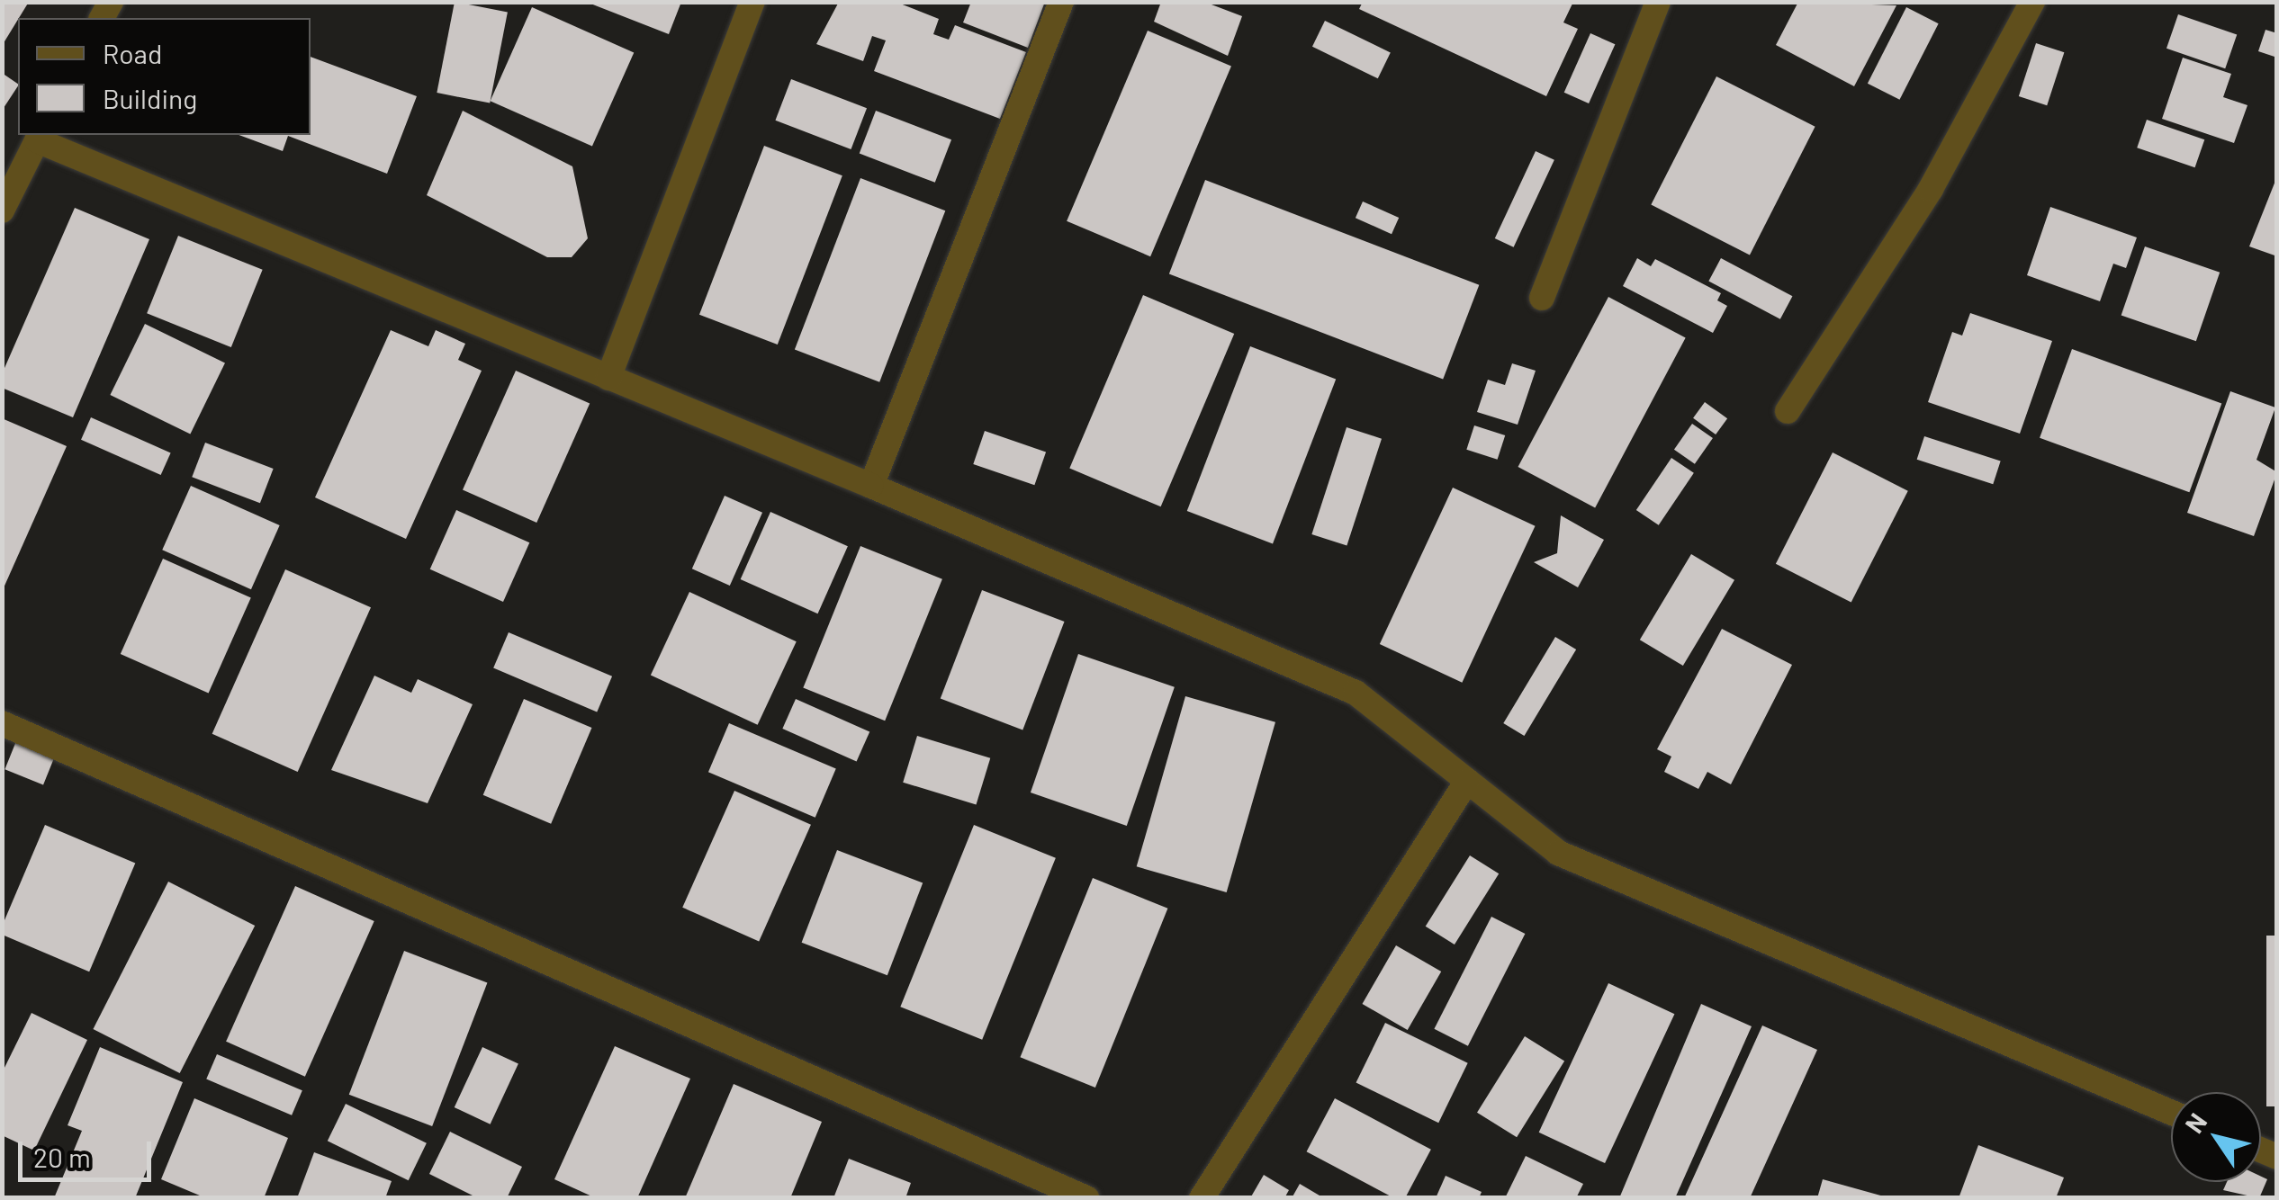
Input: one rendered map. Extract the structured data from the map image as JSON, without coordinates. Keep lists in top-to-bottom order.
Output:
{
  "legend": ["Road", "Building"],
  "scale_bar": "20 m",
  "north": "top left"
}
